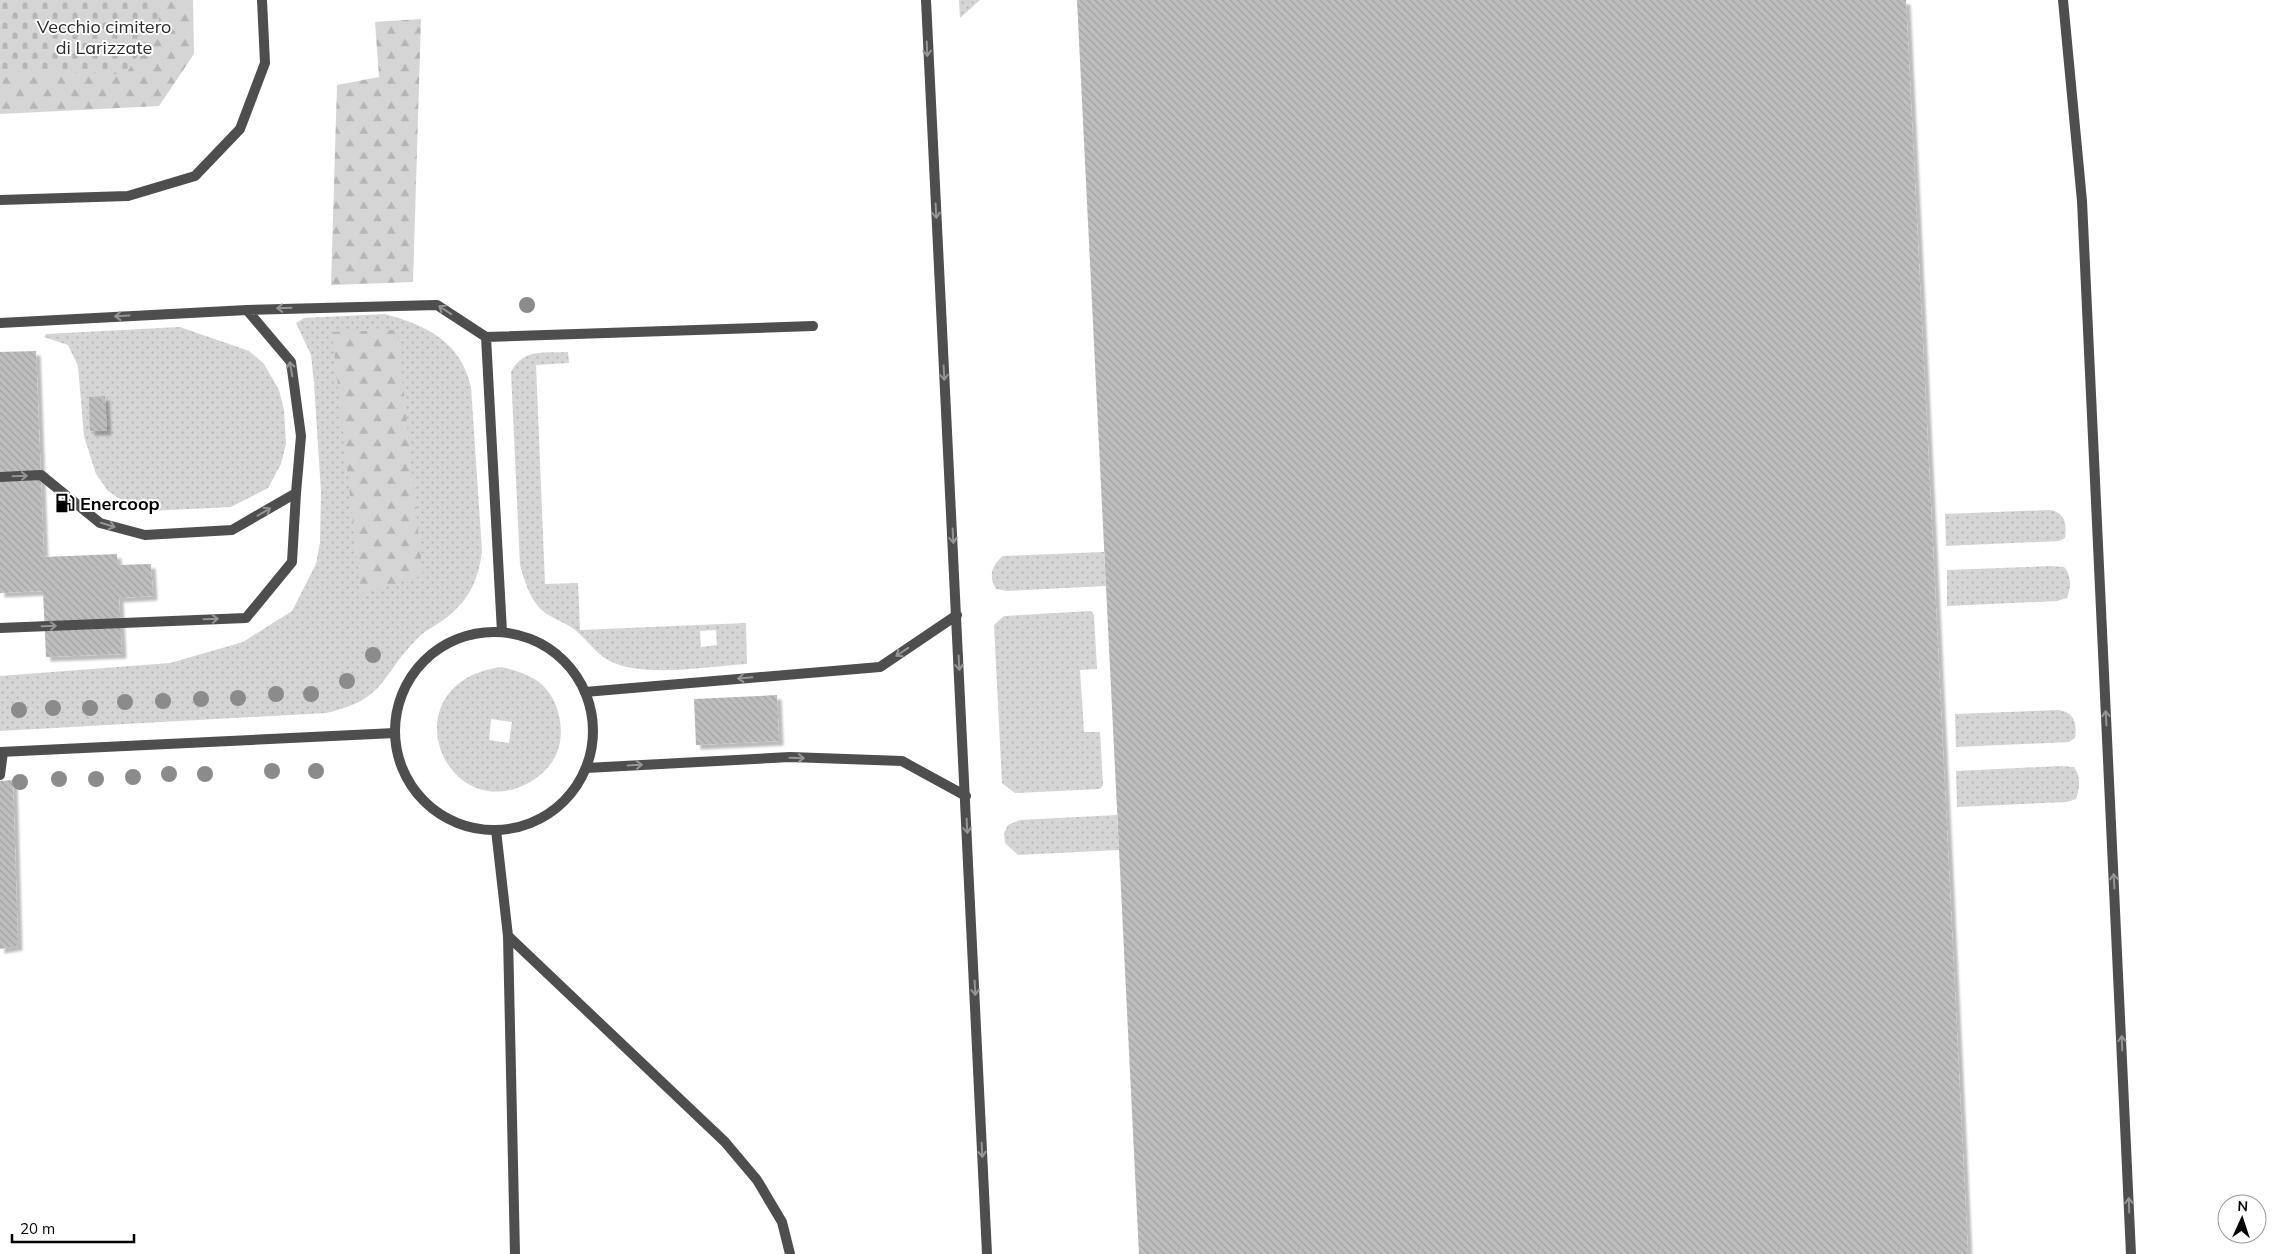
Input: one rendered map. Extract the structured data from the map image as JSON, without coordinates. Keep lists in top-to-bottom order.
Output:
{
  "parks": ["Vecchio cimitero di Larizzate"],
  "places": {
    "fuel station": ["Enercoop"]
  },
  "scale_bar": "20 m",
  "north": "top"
}
